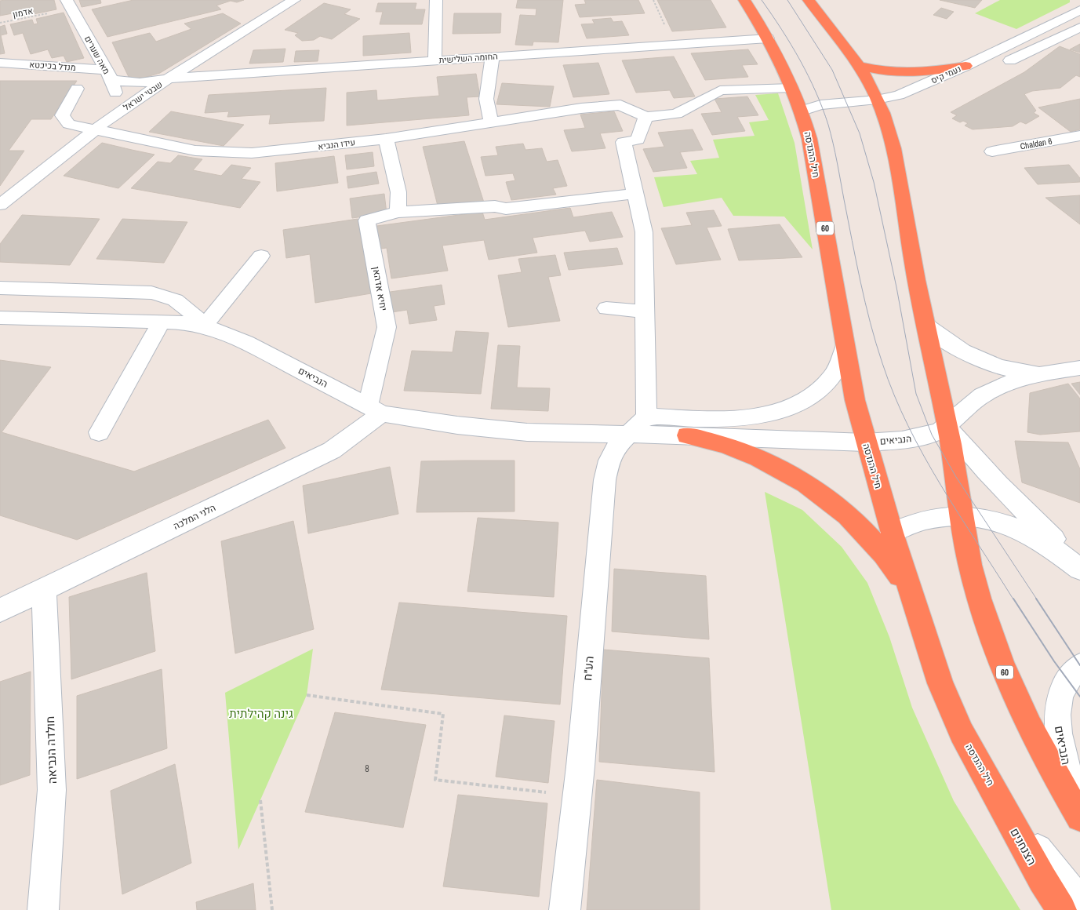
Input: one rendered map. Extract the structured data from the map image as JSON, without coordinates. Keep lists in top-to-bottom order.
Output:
{
  "streets": {
    "highway": ["חיל ההנדסה", "60", "הצנחנים"],
    "street": [
      "מאה שערים",
      "החומה השלישית",
      "מנדל בכיכטא",
      "נעמי קיס",
      "שבטי ישראל",
      "Chaldan 6",
      "עידו הנביא",
      "יחיא אדהאן",
      "הנביאים",
      "הלני המלכה",
      "הע״ח",
      "חולדה הנביאה"
    ],
    "path": ["אדמון"]
  },
  "crossings": [
    ["אדמון", "מאה שערים"],
    ["מאה שערים", "החומה השלישית"],
    ["מאה שערים", "מנדל בכיכטא"],
    ["מאה שערים", "שבטי ישראל"],
    ["החומה השלישית", "שבטי ישראל"],
    ["החומה השלישית", "חיל ההנדסה"],
    ["נעמי קיס", "חיל ההנדסה"],
    ["נעמי קיס", "60"],
    ["שבטי ישראל", "עידו הנביא"],
    ["חיל ההנדסה", "הנביאים"],
    ["חיל ההנדסה", "הצנחנים"],
    ["60", "הנביאים"],
    ["יחיא אדהאן", "הנביאים"],
    ["יחיא אדהאן", "הלני המלכה"],
    ["הנביאים", "הלני המלכה"],
    ["הנביאים", "הע״ח"],
    ["הלני המלכה", "חולדה הנביאה"]
  ],
  "parks": ["גינה קהילתית"],
  "house_numbers": ["8"]
}
